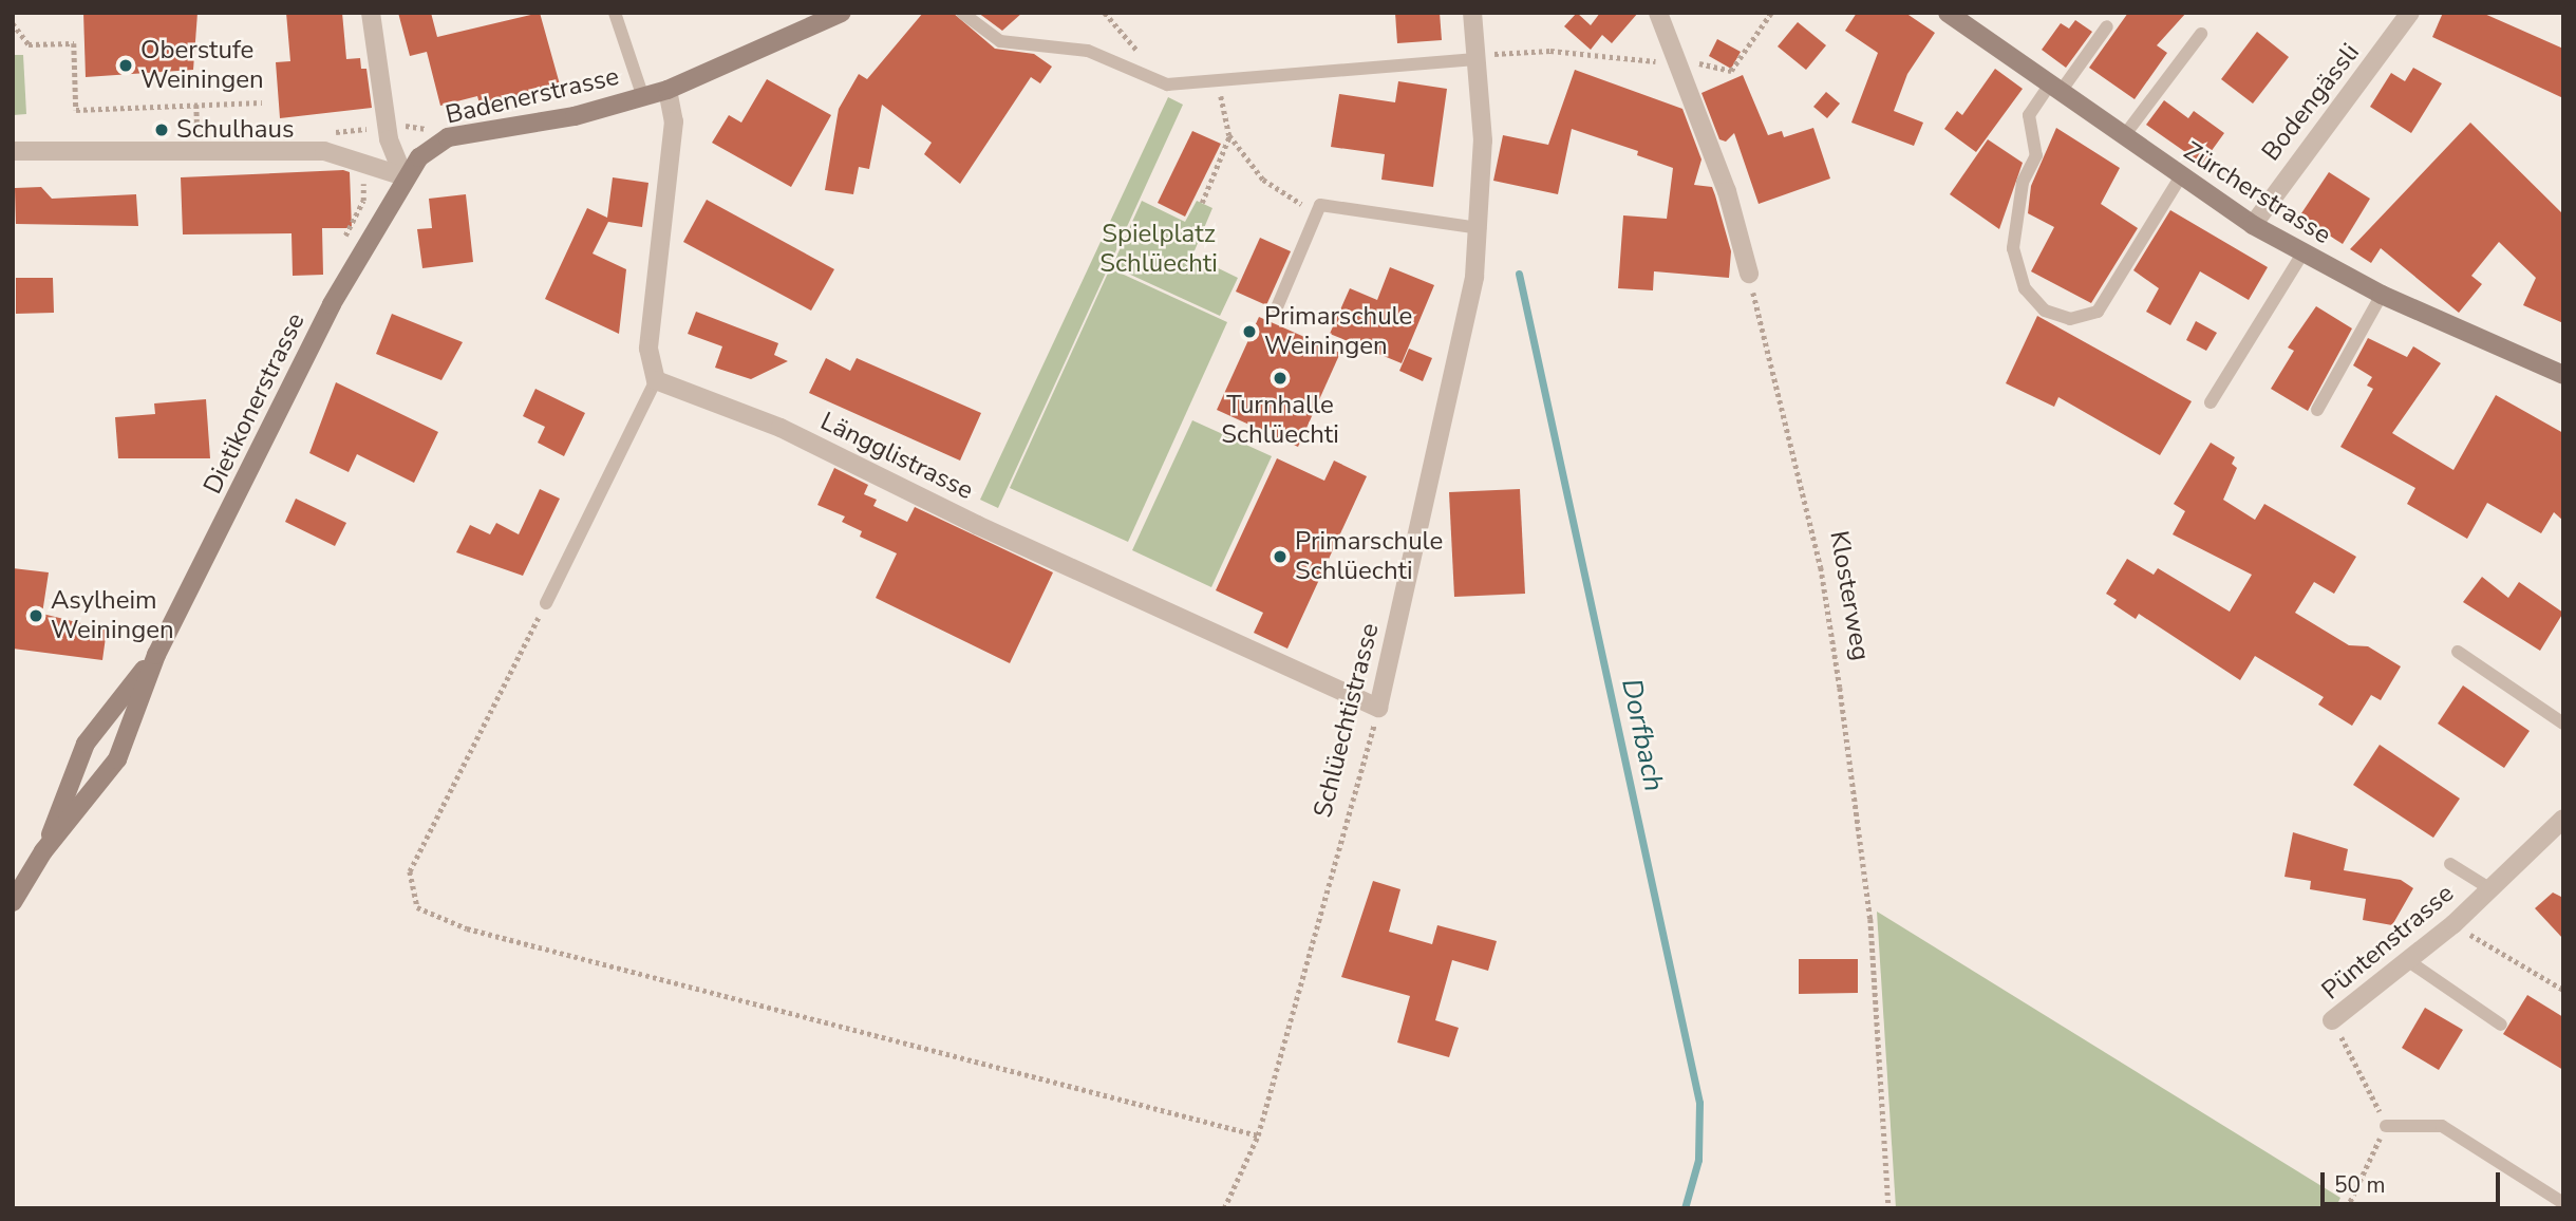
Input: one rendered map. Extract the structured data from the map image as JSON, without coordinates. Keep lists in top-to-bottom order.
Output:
{
  "streets": {
    "street": [
      "Badenerstrasse",
      "Bodengässli",
      "Zürcherstrasse",
      "Dietikonerstrasse",
      "Längglistrasse",
      "Schlüechtistrasse",
      "Püntenstrasse"
    ],
    "path": ["Klosterweg"]
  },
  "crossings": [
    ["Badenerstrasse", "Dietikonerstrasse"],
    ["Bodengässli", "Zürcherstrasse"],
    ["Längglistrasse", "Schlüechtistrasse"]
  ],
  "water": ["Dorfbach"],
  "parks": ["Spielplatz Schlüechti"],
  "places": [
    "Oberstufe Weiningen",
    "Schulhaus",
    "Primarschule Weiningen",
    "Turnhalle Schlüechti",
    "Primarschule Schlüechti",
    "Asylheim Weiningen"
  ],
  "scale_bar": "50 m"
}
